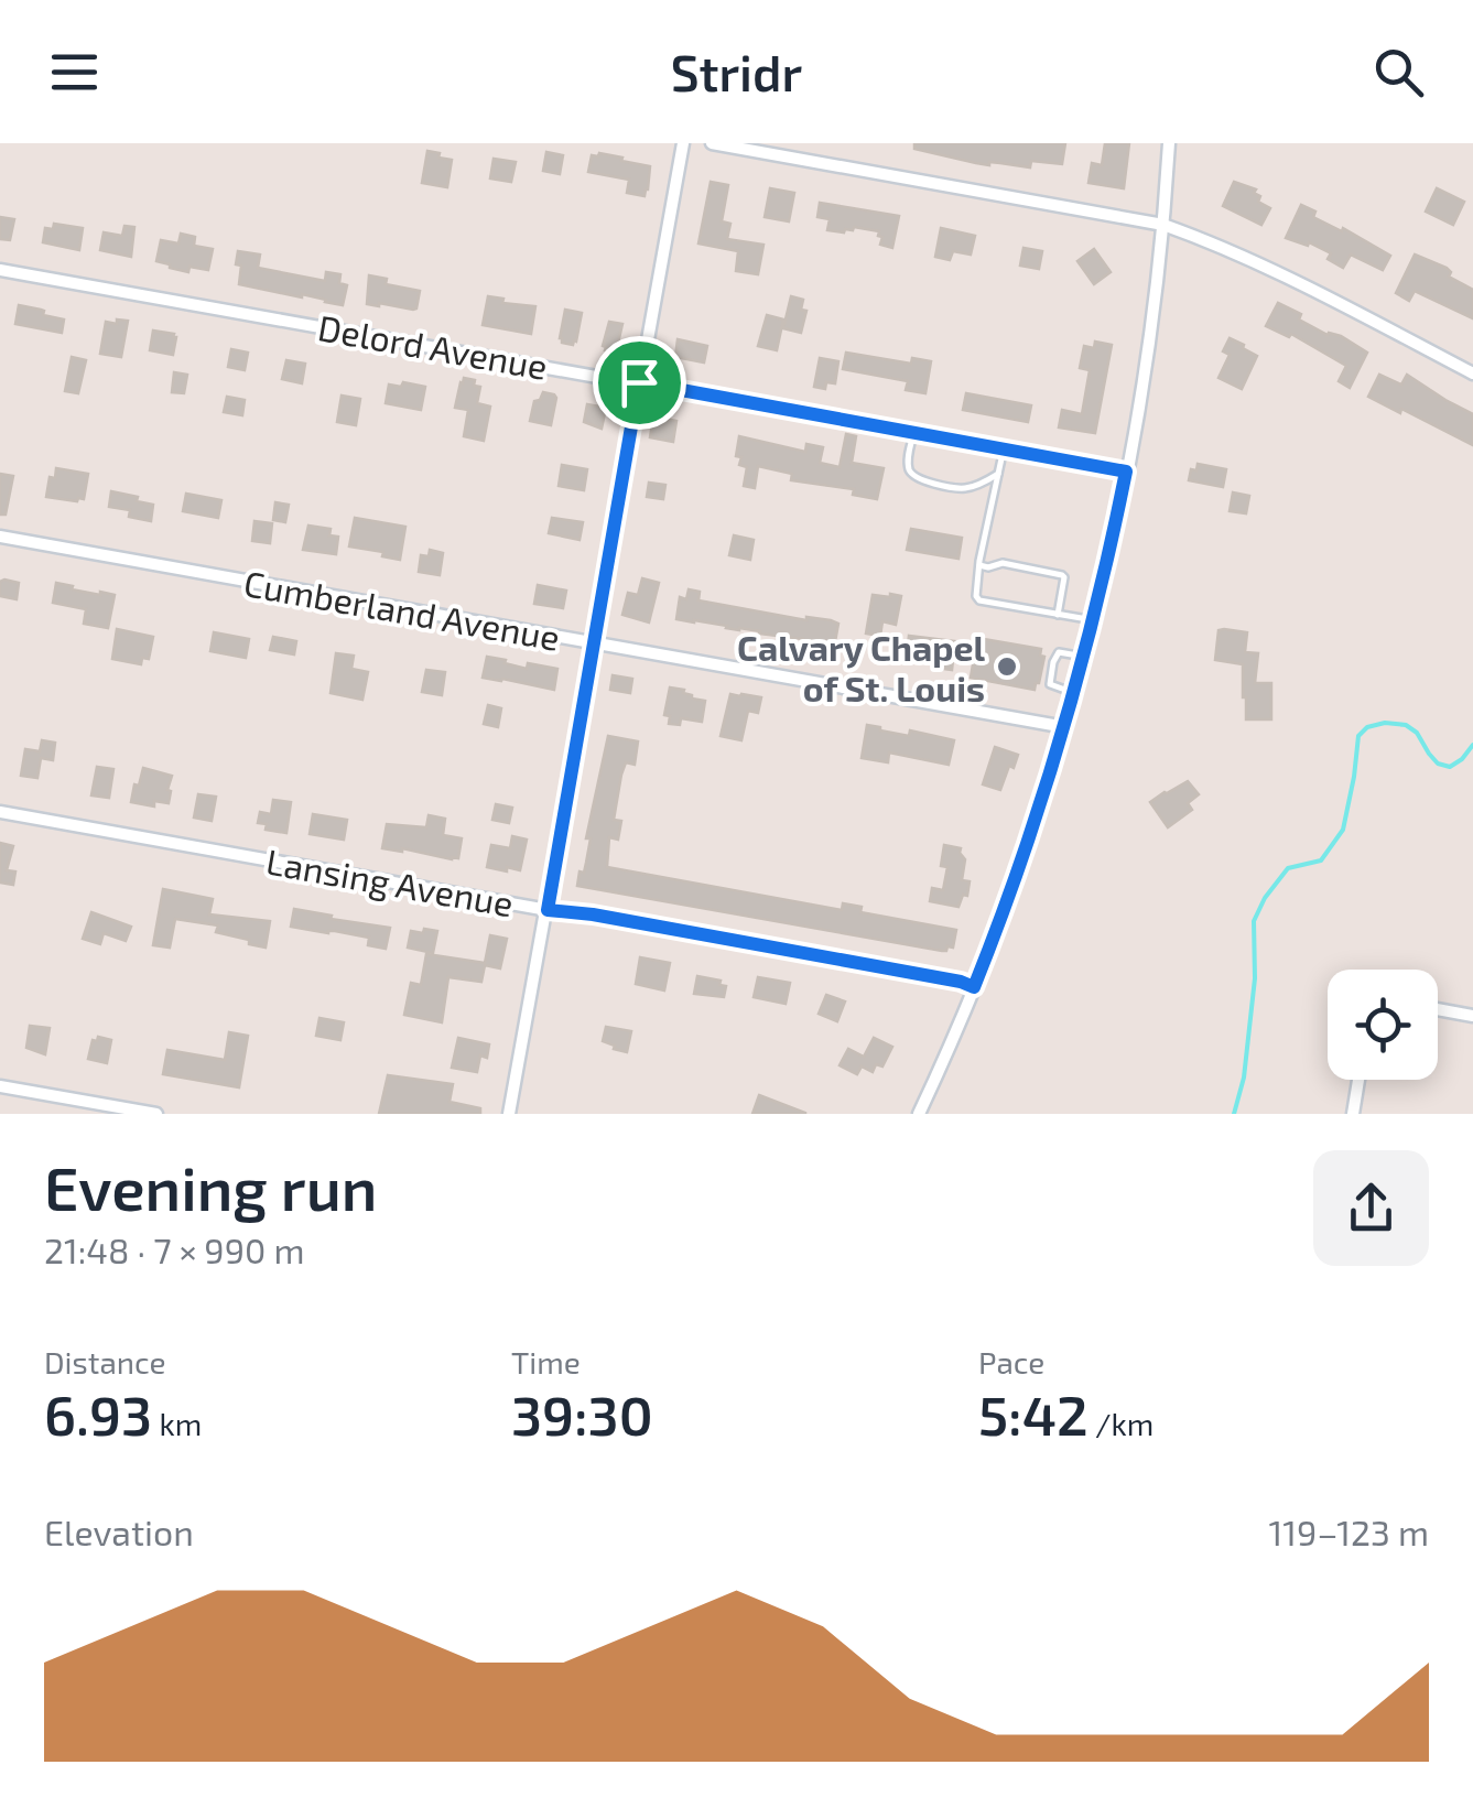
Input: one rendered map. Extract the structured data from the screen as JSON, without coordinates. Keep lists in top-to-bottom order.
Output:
{
  "streets": {
    "street": ["Delord Avenue", "Cumberland Avenue", "Lansing Avenue"]
  },
  "places": ["Calvary Chapel of St. Louis"],
  "page": {
    "header": "Stridr",
    "heading": ["Evening run", "21:48 · 7 × 990 m"],
    "stats": [
      ["Distance", "6.93 km"],
      ["Time", "39:30"],
      ["Pace", "5:42 /km"]
    ],
    "chart": ["Elevation", "119–123 m"]
  }
}
